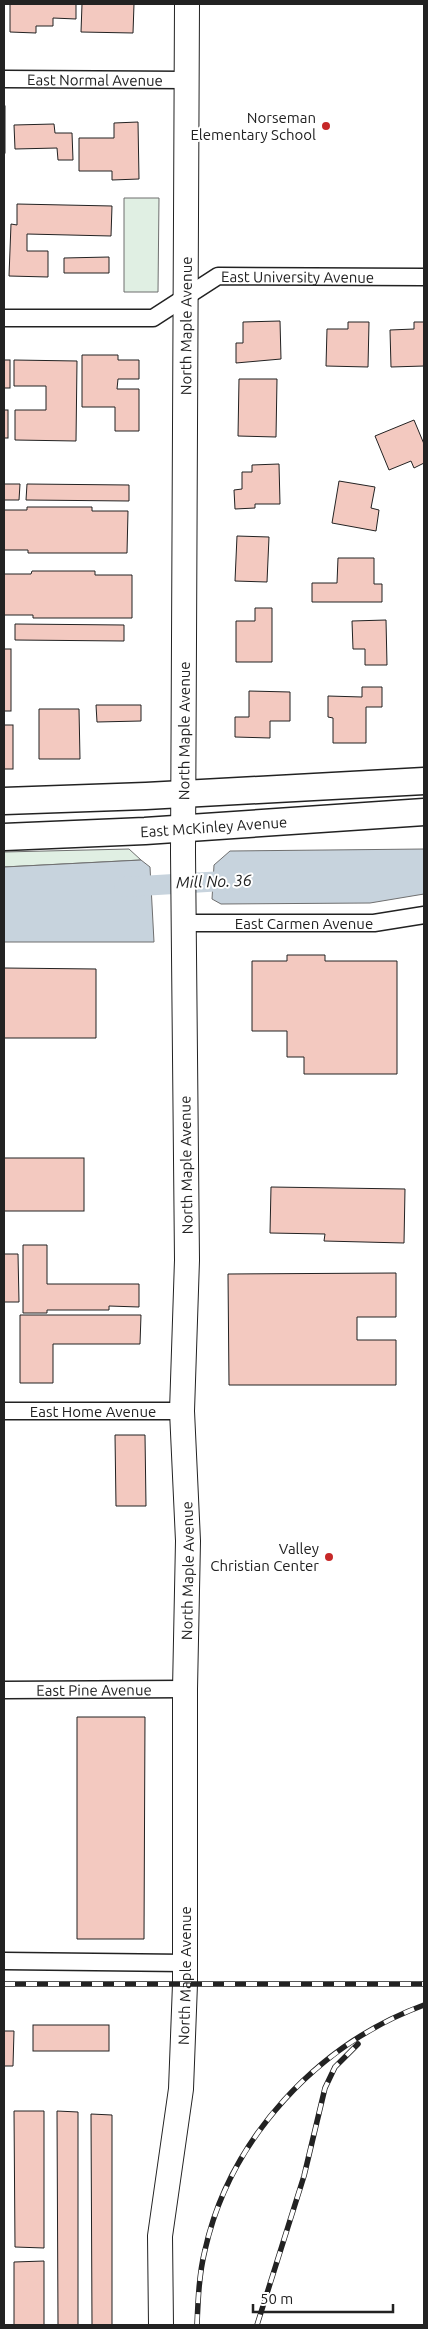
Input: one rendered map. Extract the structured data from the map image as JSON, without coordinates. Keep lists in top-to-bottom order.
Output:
{
  "streets": {
    "main road": ["East McKinley Avenue"],
    "street": [
      "East Normal Avenue",
      "East University Avenue",
      "North Maple Avenue",
      "East Carmen Avenue",
      "East Home Avenue",
      "East Pine Avenue"
    ]
  },
  "crossings": [
    ["East Normal Avenue", "North Maple Avenue"],
    ["East University Avenue", "North Maple Avenue"],
    ["North Maple Avenue", "East McKinley Avenue"],
    ["North Maple Avenue", "East Carmen Avenue"],
    ["North Maple Avenue", "East Home Avenue"],
    ["North Maple Avenue", "East Pine Avenue"]
  ],
  "water": ["Mill No. 36"],
  "places": ["Norseman Elementary School", "Valley Christian Center"],
  "scale_bar": "50 m"
}
